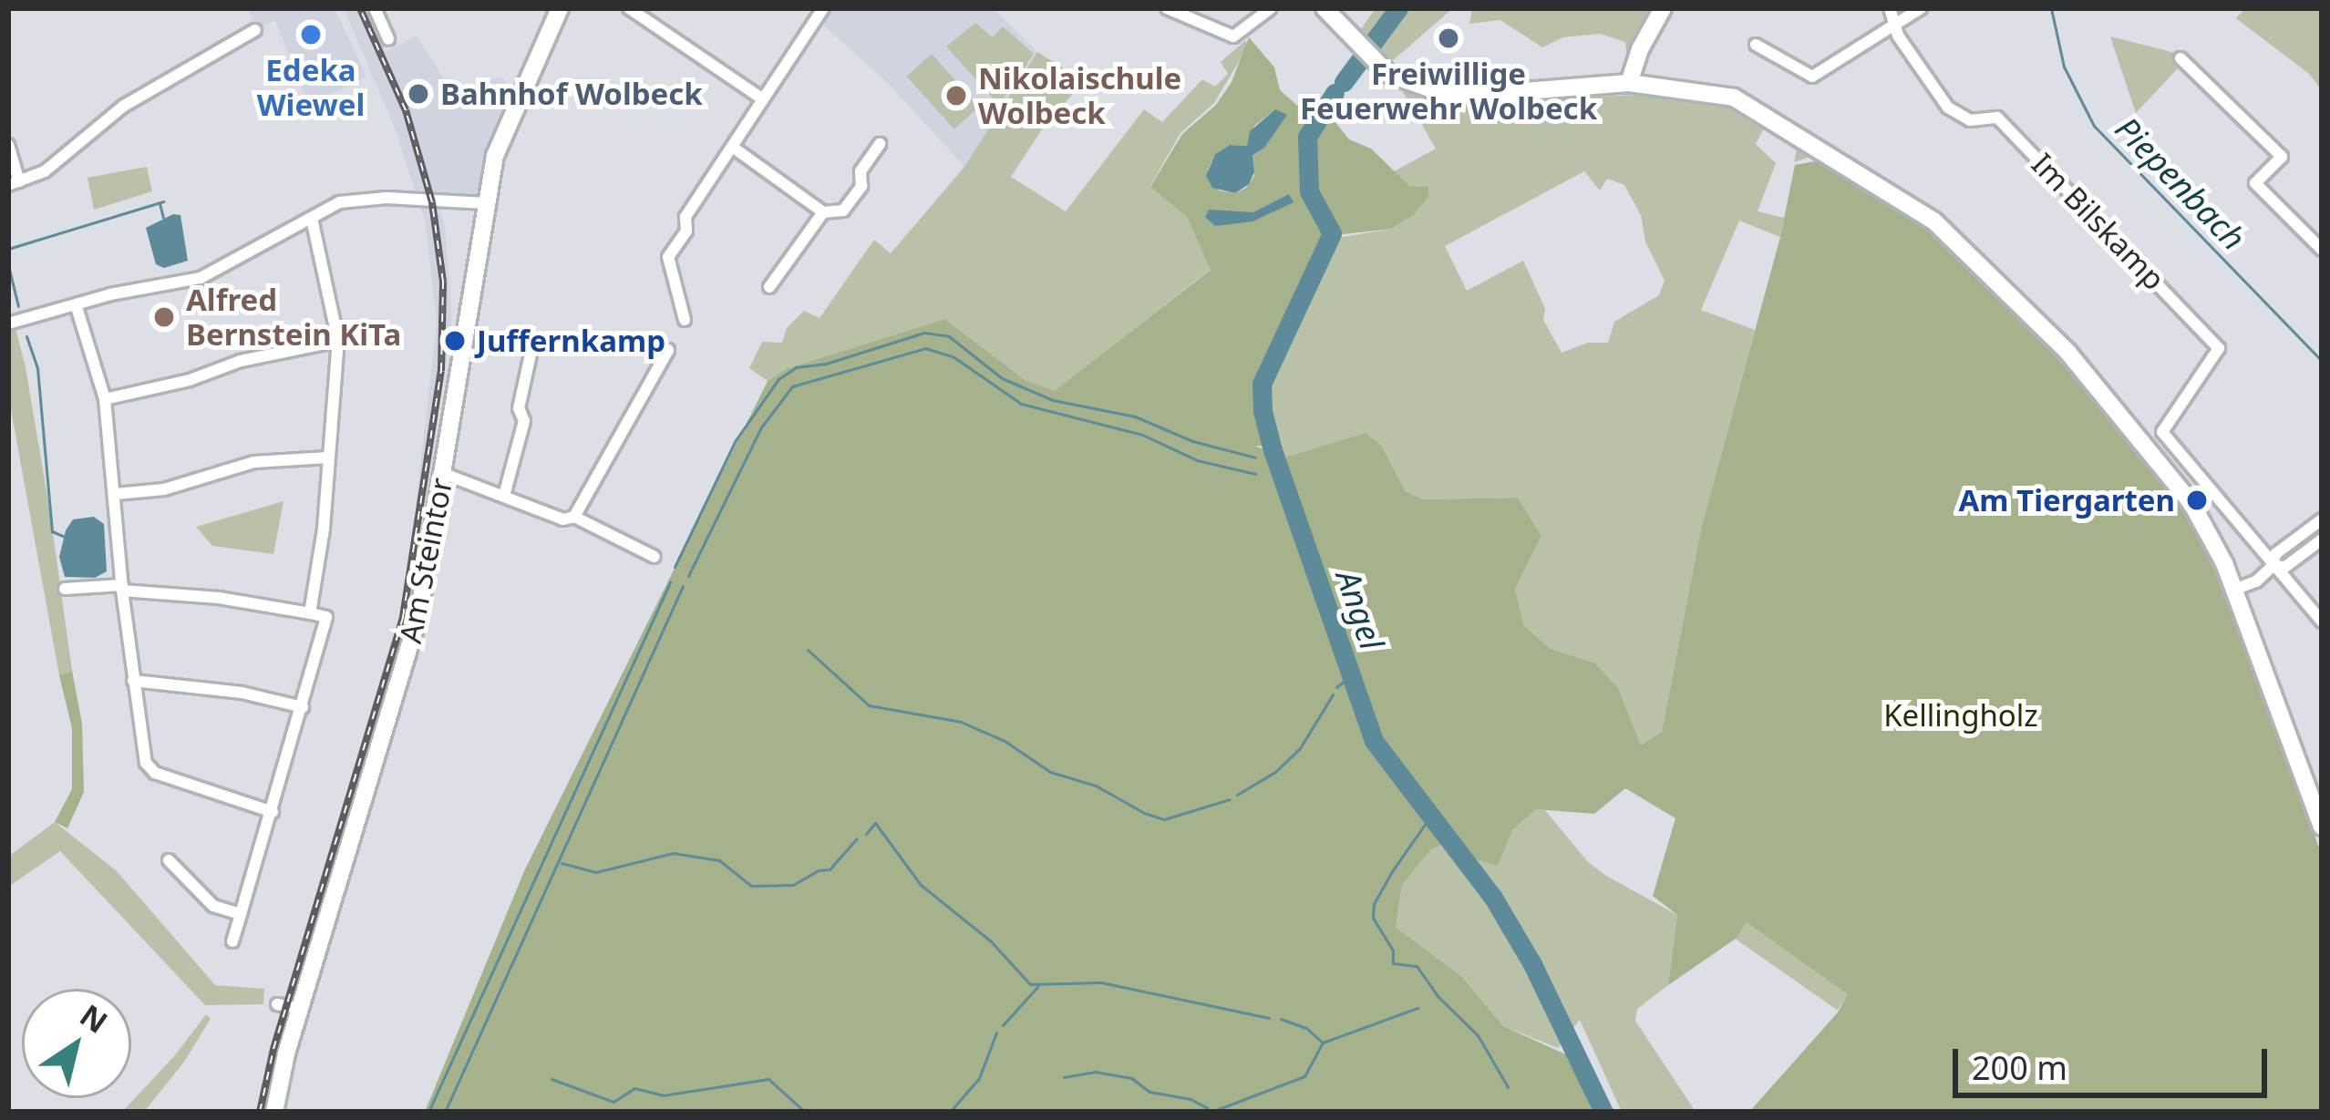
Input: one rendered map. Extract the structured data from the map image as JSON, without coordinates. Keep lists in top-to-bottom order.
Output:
{
  "streets": {
    "street": ["Im Bilskamp", "Am Steintor"]
  },
  "water": ["Piepenbach", "Angel"],
  "parks": ["Kellingholz"],
  "places": [
    "Edeka Wiewel",
    "Freiwillige Feuerwehr Wolbeck",
    "Bahnhof Wolbeck",
    "Nikolaischule Wolbeck",
    "Alfred Bernstein KiTa",
    "Juffernkamp",
    "Am Tiergarten"
  ],
  "scale_bar": "200 m",
  "north": "top right"
}
